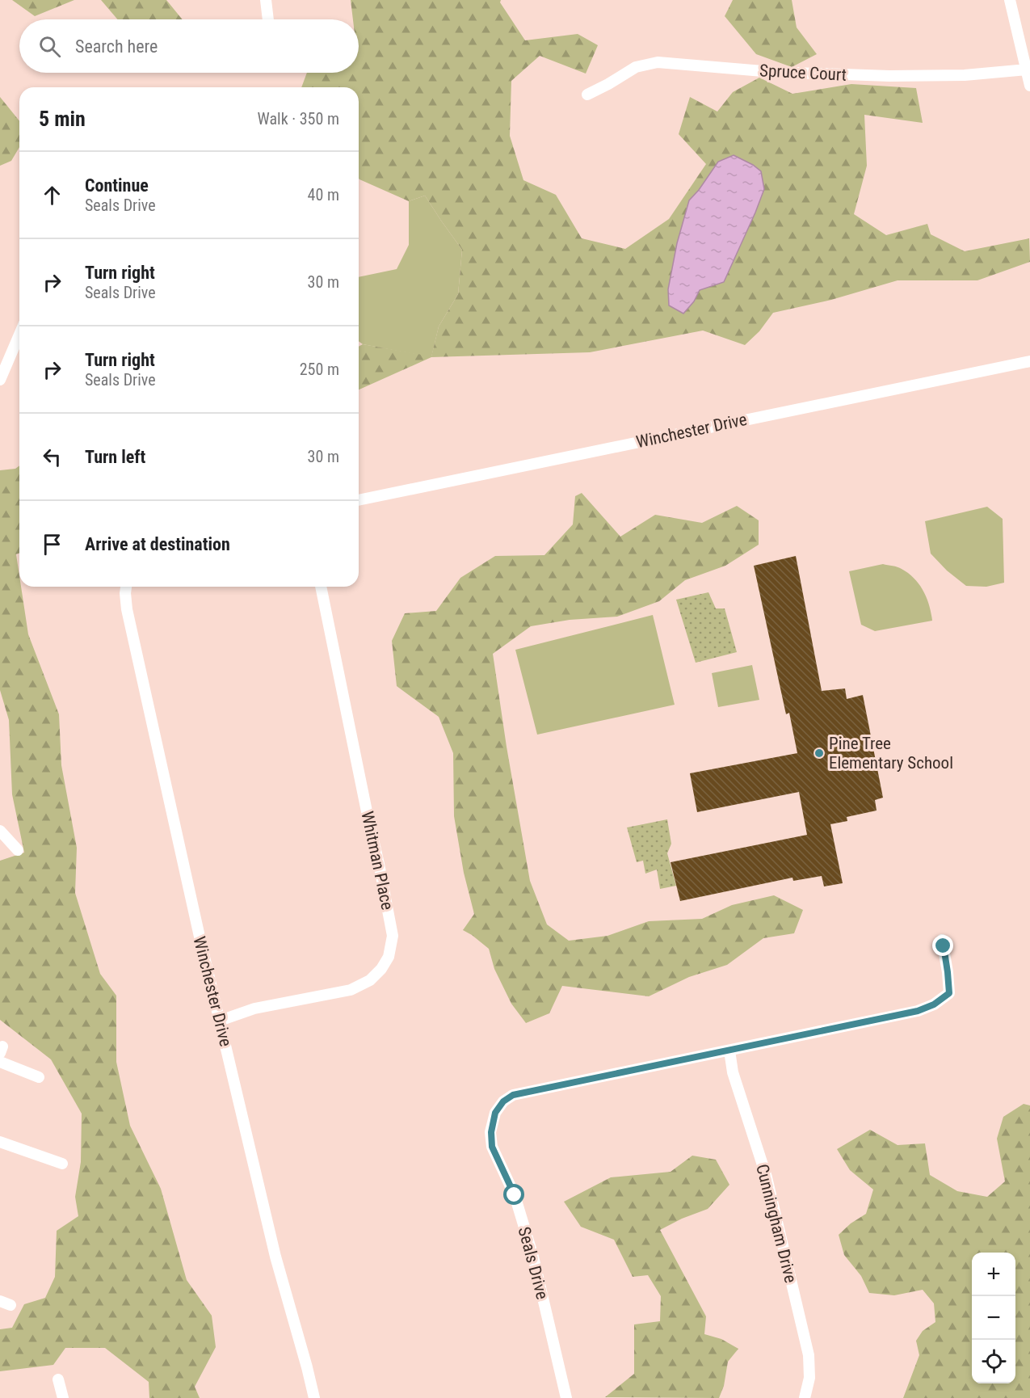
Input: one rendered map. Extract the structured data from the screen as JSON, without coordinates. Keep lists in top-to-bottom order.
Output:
{
  "streets": {
    "street": [
      "Spruce Court",
      "Winchester Drive",
      "Whitman Place",
      "Cunningham Drive",
      "Seals Drive"
    ]
  },
  "crossings": [
    ["Winchester Drive", "Whitman Place"],
    ["Cunningham Drive", "Seals Drive"]
  ],
  "places": ["Pine Tree Elementary School"],
  "page": {
    "search": "Search here",
    "heading": ["5 min", "Walk · 350 m"],
    "list": [
      ["Continue", "Seals Drive", "40 m"],
      ["Turn right", "Seals Drive", "30 m"],
      ["Turn right", "Seals Drive", "250 m"],
      ["Turn left", "30 m"],
      "Arrive at destination"
    ],
    "map_buttons": ["+", "−"]
  }
}
